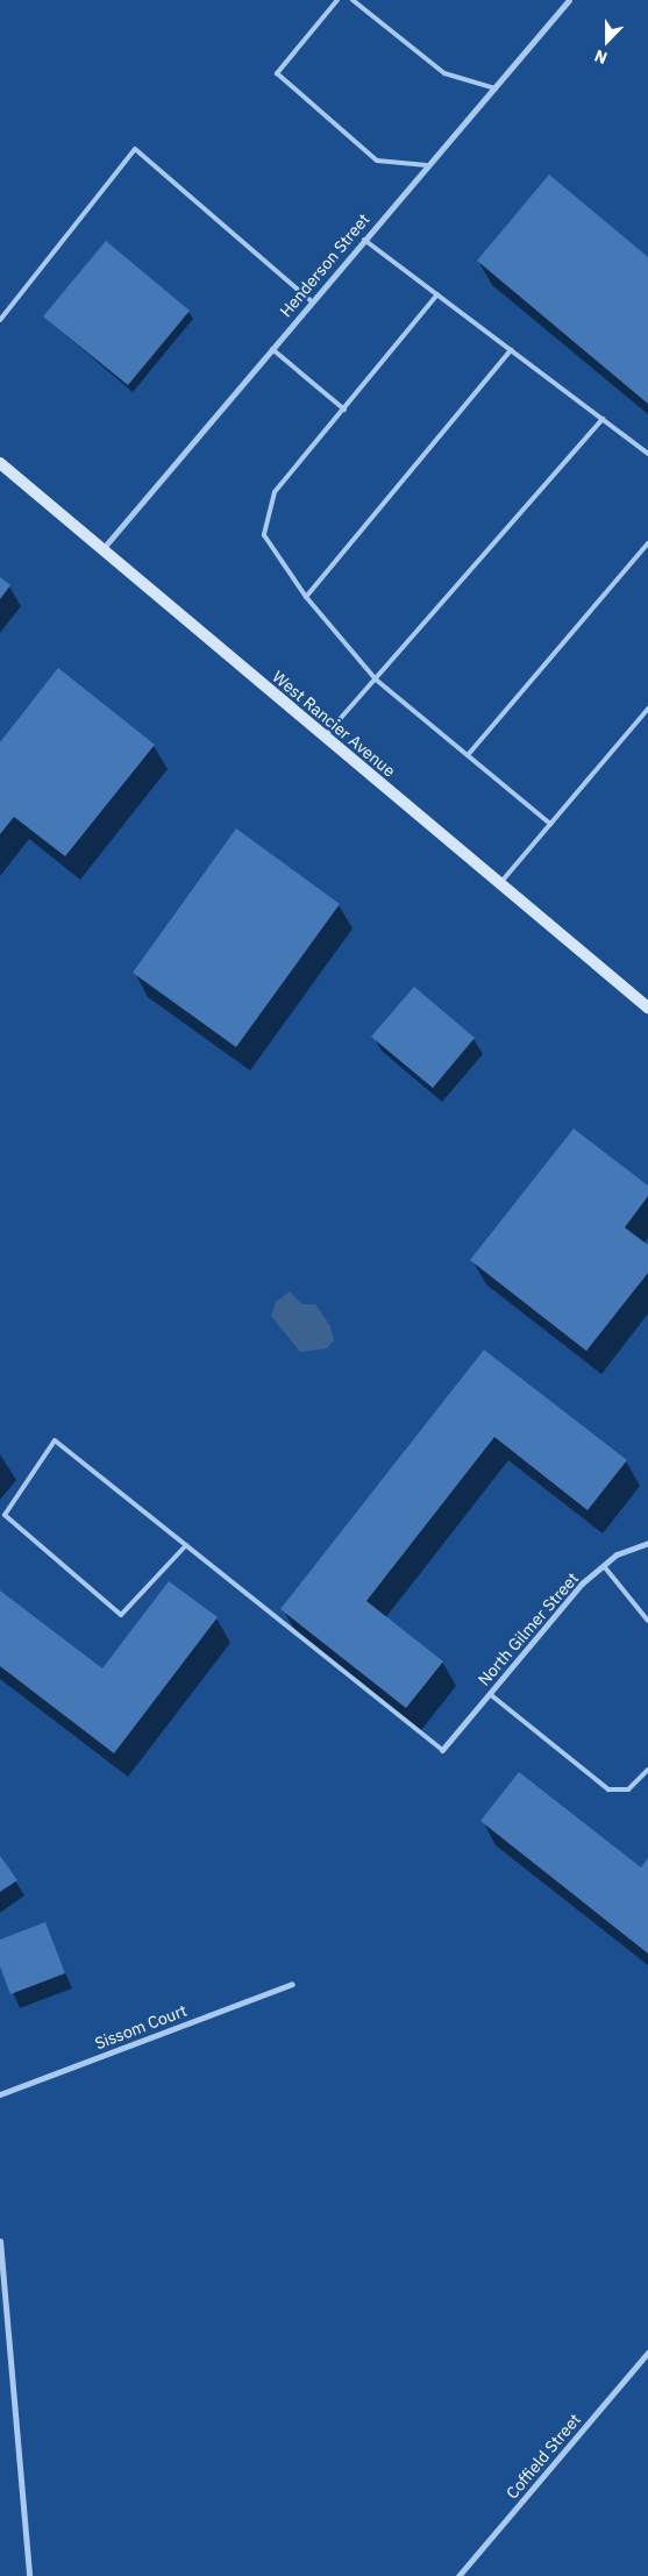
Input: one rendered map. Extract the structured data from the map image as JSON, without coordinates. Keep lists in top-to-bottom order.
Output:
{
  "streets": {
    "main road": ["West Rancier Avenue"],
    "street": [
      "Henderson Street",
      "North Gilmer Street",
      "Sissom Court",
      "Coffield Street"
    ]
  },
  "crossings": [
    ["Henderson Street", "West Rancier Avenue"]
  ],
  "north": "bottom"
}
